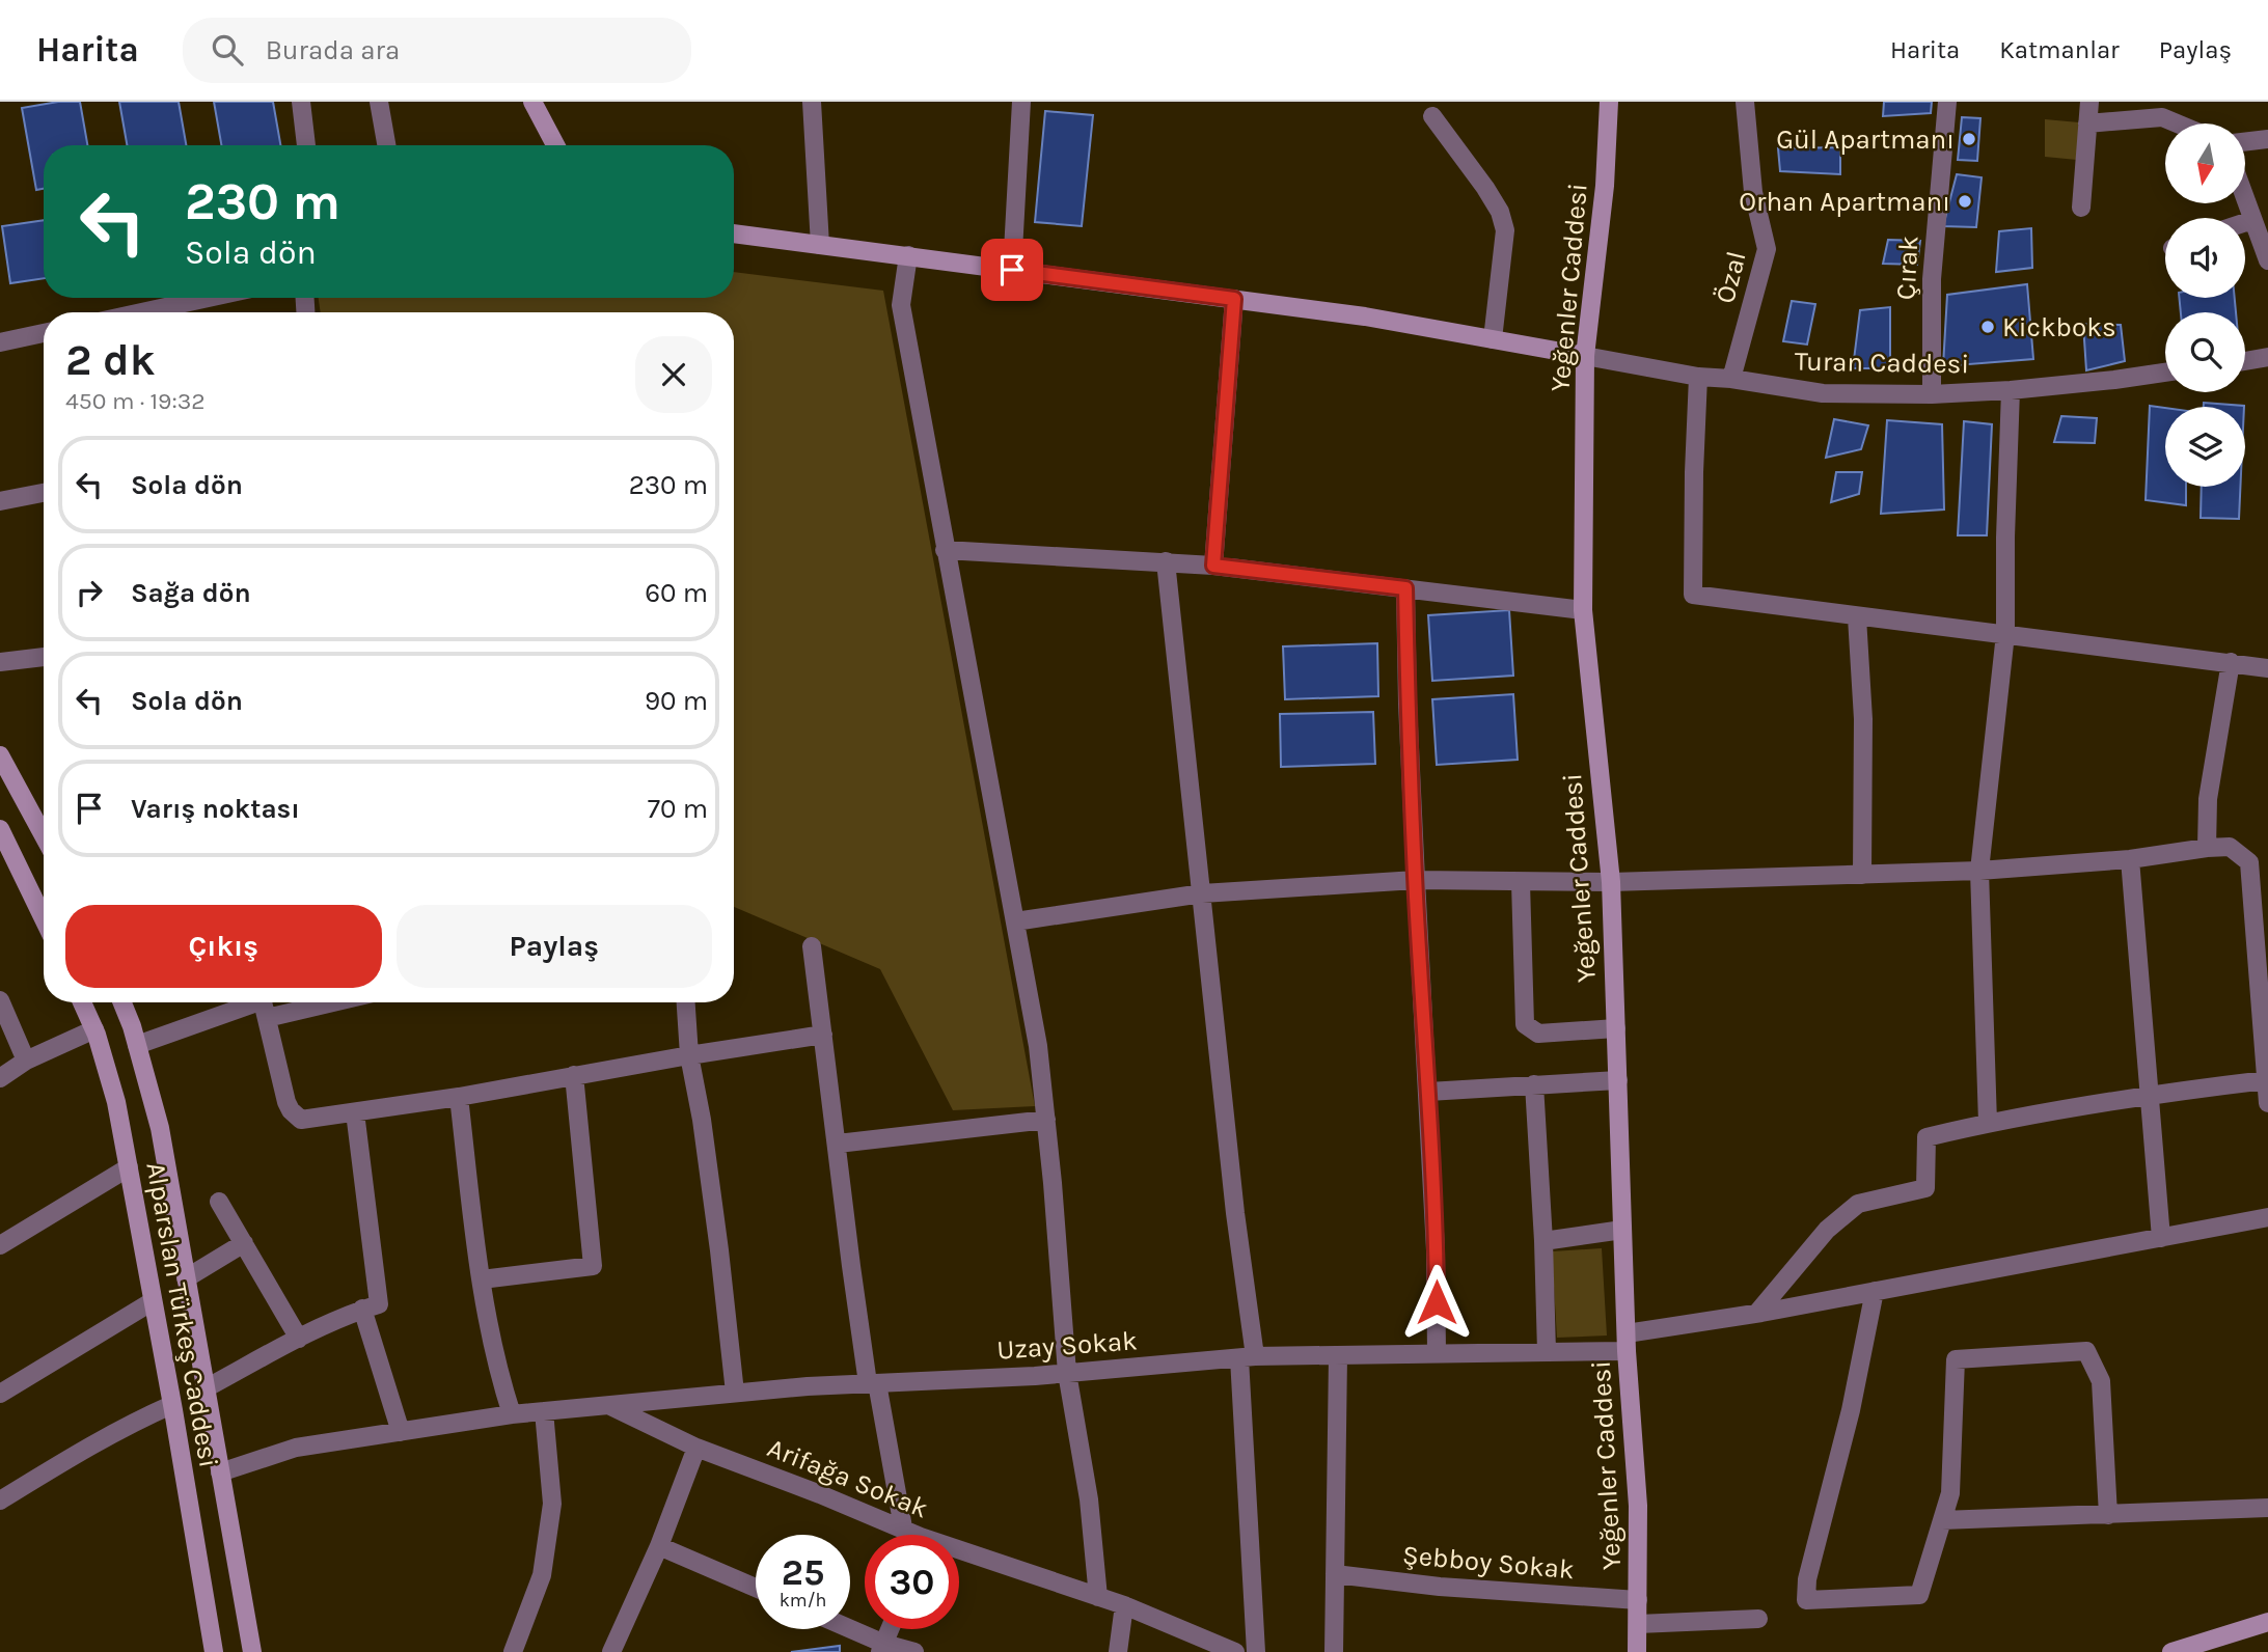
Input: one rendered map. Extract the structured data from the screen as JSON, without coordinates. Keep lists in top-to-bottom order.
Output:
{
  "streets": {
    "street": [
      "Çırak",
      "Özal",
      "Yeğenler Caddesi",
      "Turan Caddesi",
      "Alparslan Türkeş Caddesi",
      "Uzay Sokak",
      "Arifağa Sokak",
      "Şebboy Sokak"
    ]
  },
  "crossings": [
    ["Çırak", "Turan Caddesi"],
    ["Özal", "Turan Caddesi"],
    ["Yeğenler Caddesi", "Turan Caddesi"],
    ["Yeğenler Caddesi", "Uzay Sokak"],
    ["Yeğenler Caddesi", "Şebboy Sokak"],
    ["Alparslan Türkeş Caddesi", "Uzay Sokak"],
    ["Uzay Sokak", "Arifağa Sokak"]
  ],
  "places": ["Gül Apartmanı", "Orhan Apartmanı", "Kickboks"],
  "north": "bottom",
  "page": {
    "header": "Harita",
    "search": "Burada ara",
    "nav": ["Harita", "Katmanlar", "Paylaş"],
    "turn": ["230 m", "Sola dön"],
    "heading": ["2 dk", "450 m · 19:32"],
    "list": [
      {
        "name": "Sola dön",
        "value": "230 m"
      },
      {
        "name": "Sağa dön",
        "value": "60 m"
      },
      {
        "name": "Sola dön",
        "value": "90 m"
      },
      {
        "name": "Varış noktası",
        "value": "70 m"
      }
    ],
    "buttons": ["Çıkış", "Paylaş"],
    "speed": "25 km/h",
    "limit": "30"
  }
}
